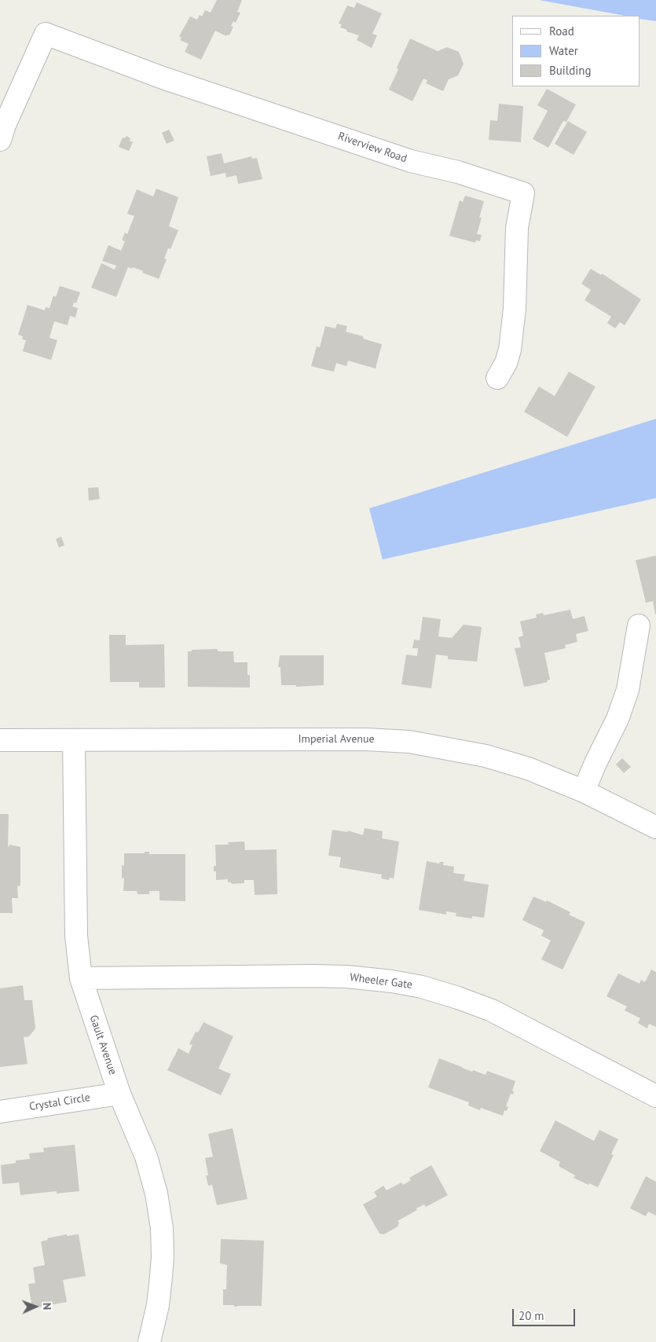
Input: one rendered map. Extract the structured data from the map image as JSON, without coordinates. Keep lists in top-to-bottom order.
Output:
{
  "streets": {
    "street": [
      "Riverview Road",
      "Imperial Avenue",
      "Wheeler Gate",
      "Gault Avenue",
      "Crystal Circle"
    ]
  },
  "crossings": [
    ["Imperial Avenue", "Gault Avenue"],
    ["Wheeler Gate", "Gault Avenue"],
    ["Gault Avenue", "Crystal Circle"]
  ],
  "legend": ["Road", "Water", "Building"],
  "scale_bar": "20 m",
  "north": "right"
}
